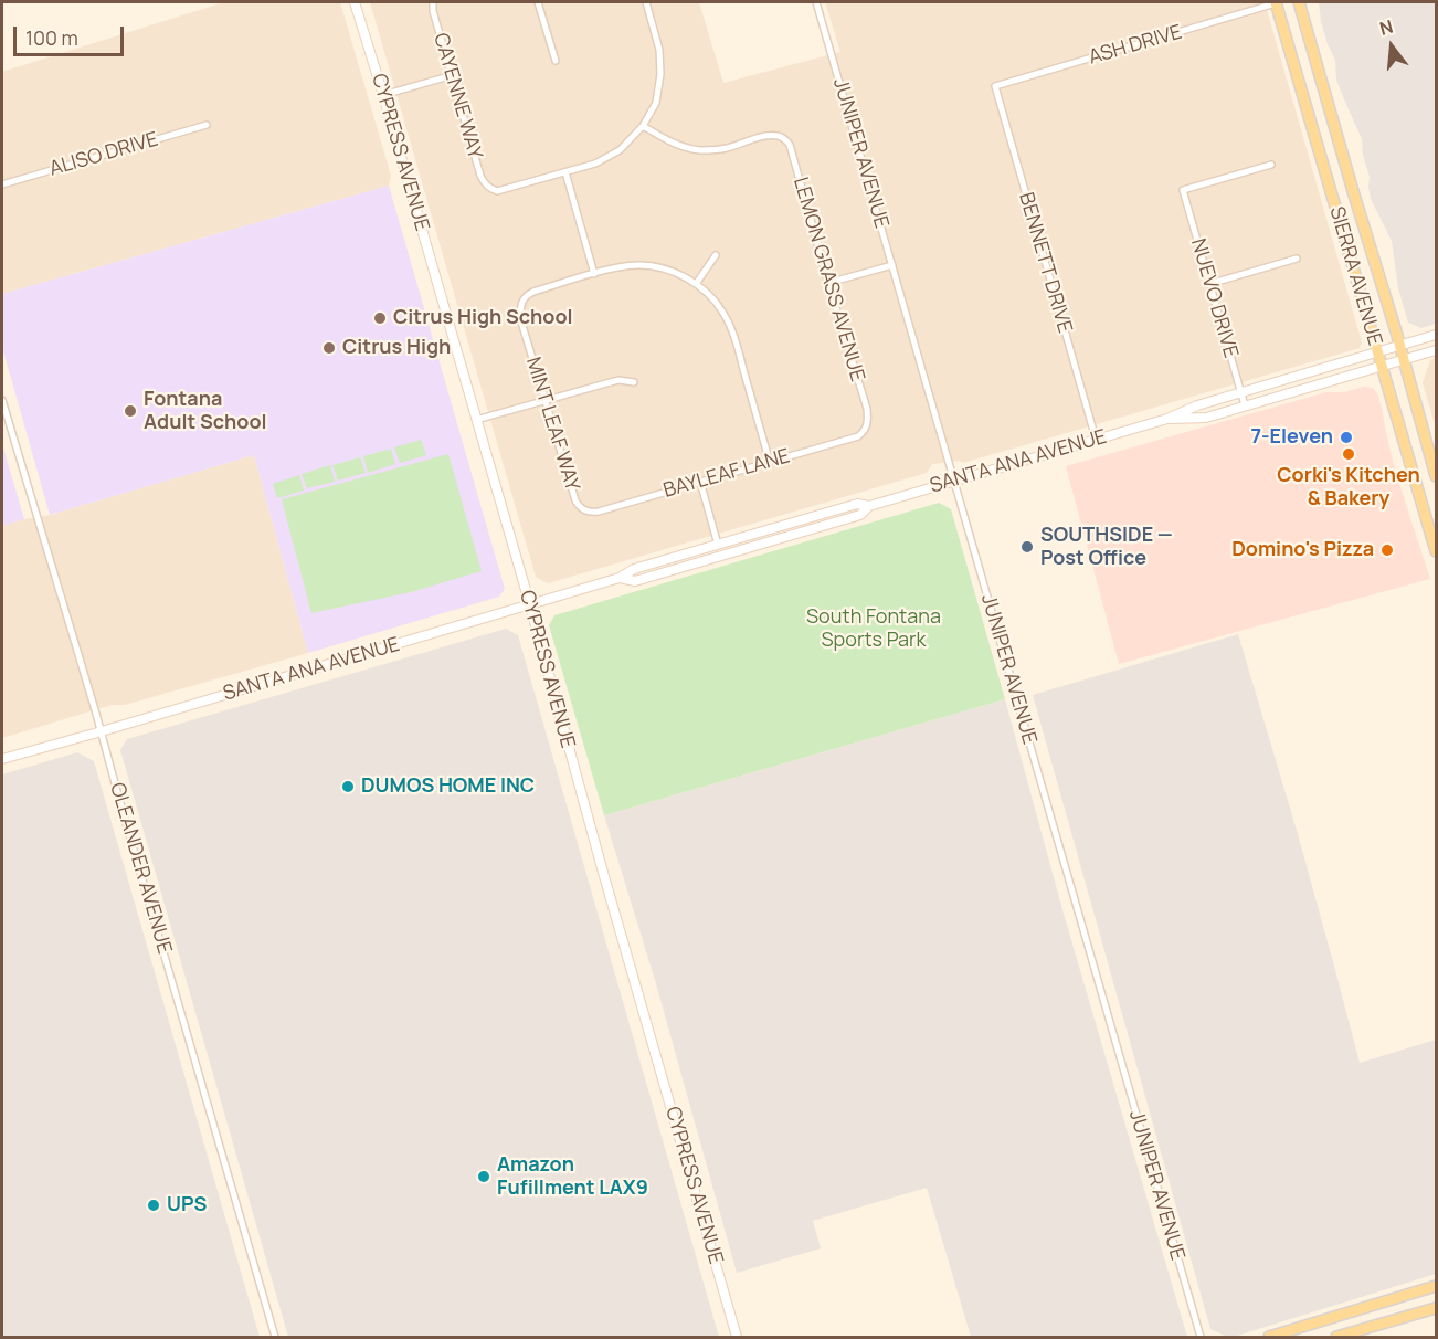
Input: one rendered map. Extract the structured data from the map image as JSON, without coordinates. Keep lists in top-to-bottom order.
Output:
{
  "streets": {
    "main road": ["SIERRA AVENUE"],
    "street": [
      "ASH DRIVE",
      "CAYENNE WAY",
      "CYPRESS AVENUE",
      "JUNIPER AVENUE",
      "ALISO DRIVE",
      "BENNETT DRIVE",
      "LEMON GRASS AVENUE",
      "NUEVO DRIVE",
      "MINT LEAF WAY",
      "SANTA ANA AVENUE",
      "BAYLEAF LANE",
      "OLEANDER AVENUE"
    ]
  },
  "crossings": [
    ["ASH DRIVE", "BENNETT DRIVE"],
    ["ASH DRIVE", "SIERRA AVENUE"],
    ["CYPRESS AVENUE", "SANTA ANA AVENUE"],
    ["JUNIPER AVENUE", "SANTA ANA AVENUE"],
    ["BENNETT DRIVE", "SANTA ANA AVENUE"],
    ["SIERRA AVENUE", "SANTA ANA AVENUE"],
    ["LEMON GRASS AVENUE", "BAYLEAF LANE"],
    ["NUEVO DRIVE", "SANTA ANA AVENUE"],
    ["MINT LEAF WAY", "BAYLEAF LANE"],
    ["SANTA ANA AVENUE", "OLEANDER AVENUE"]
  ],
  "parks": ["South Fontana Sports Park"],
  "places": [
    "Citrus High School",
    "Citrus High",
    "Fontana Adult School",
    "7-Eleven",
    "Corki's Kitchen & Bakery",
    "SOUTHSIDE — Post Office",
    "Domino's Pizza",
    "DUMOS HOME INC",
    "Amazon Fufillment LAX9",
    "UPS"
  ],
  "scale_bar": "100 m",
  "north": "top"
}
